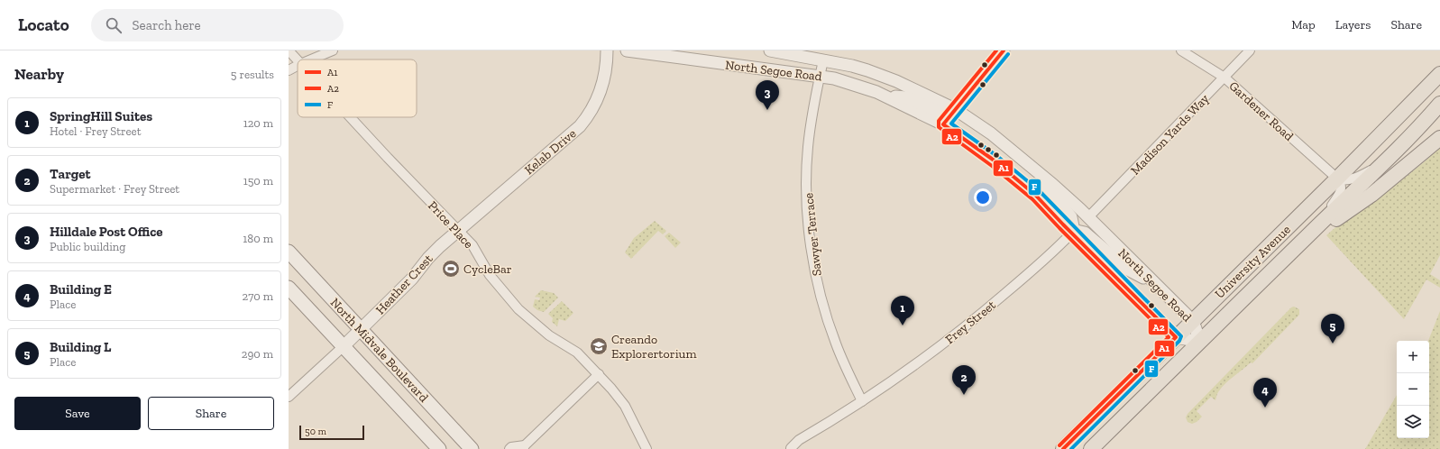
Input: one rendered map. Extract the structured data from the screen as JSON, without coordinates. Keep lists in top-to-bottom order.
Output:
{
  "streets": {
    "main road": ["University Avenue", "North Midvale Boulevard"],
    "street": [
      "North Segoe Road",
      "Gardener Road",
      "Madison Yards Way",
      "Kelab Drive",
      "Price Place",
      "Sawyer Terrace",
      "Heather Crest",
      "Frey Street"
    ]
  },
  "crossings": [
    ["North Segoe Road", "Madison Yards Way"],
    ["North Segoe Road", "Sawyer Terrace"],
    ["North Segoe Road", "University Avenue"],
    ["North Segoe Road", "Frey Street"],
    ["Gardener Road", "Madison Yards Way"],
    ["Gardener Road", "University Avenue"],
    ["Kelab Drive", "Price Place"],
    ["Kelab Drive", "Heather Crest"],
    ["Price Place", "Heather Crest"],
    ["Sawyer Terrace", "Frey Street"],
    ["Heather Crest", "North Midvale Boulevard"]
  ],
  "places": {
    "sports": ["CycleBar"],
    "school or university": ["Creando Explorertorium"]
  },
  "lines": ["transit line A1", "transit line A2", "transit line F"],
  "legend": ["A1", "A2", "F"],
  "scale_bar": "50 m",
  "page": {
    "header": "Locato",
    "search": "Search here",
    "nav": ["Map", "Layers", "Share"],
    "heading": ["Nearby", "5 results"],
    "pins": [
      "3",
      "1",
      "5",
      "2",
      "4"
    ],
    "list": [
      {
        "mark": "1",
        "name": "SpringHill Suites",
        "note": "Hotel · Frey Street",
        "value": "120 m"
      },
      {
        "mark": "2",
        "name": "Target",
        "note": "Supermarket · Frey Street",
        "value": "150 m"
      },
      {
        "mark": "3",
        "name": "Hilldale Post Office",
        "note": "Public building",
        "value": "180 m"
      },
      {
        "mark": "4",
        "name": "Building E",
        "note": "Place",
        "value": "270 m"
      },
      {
        "mark": "5",
        "name": "Building L",
        "note": "Place",
        "value": "290 m"
      }
    ],
    "map_buttons": ["+", "−"],
    "buttons": ["Save", "Share"],
    "scale": "50 m"
  }
}
